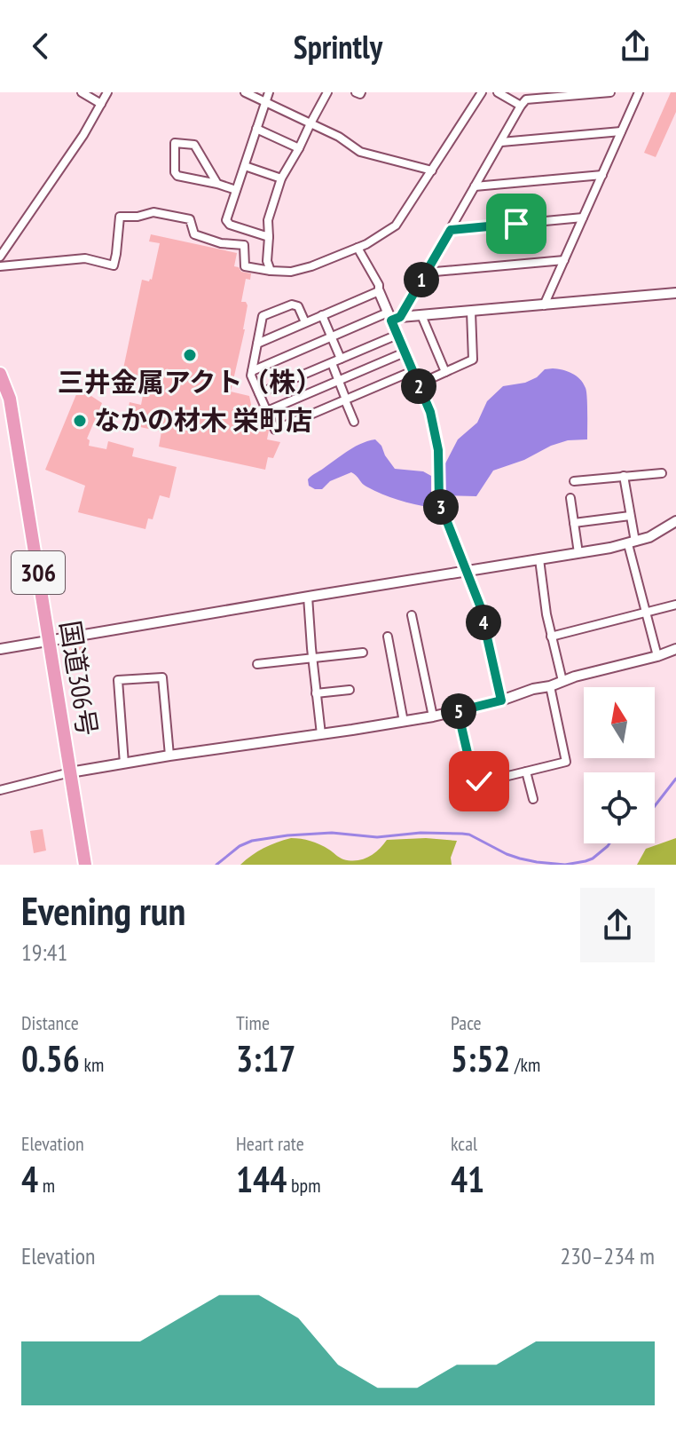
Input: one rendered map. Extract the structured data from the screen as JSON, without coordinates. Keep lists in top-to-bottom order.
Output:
{
  "streets": {
    "highway": ["306", "国道306号"]
  },
  "places": ["三井金属アクト（株）", "なかの材木 栄町店"],
  "north": "top",
  "page": {
    "header": "Sprintly",
    "pins": [
      "1",
      "2",
      "3",
      "4",
      "5"
    ],
    "heading": ["Evening run", "19:41"],
    "stats": [
      ["Distance", "0.56 km"],
      ["Time", "3:17"],
      ["Pace", "5:52 /km"],
      ["Elevation", "4 m"],
      ["Heart rate", "144 bpm"],
      ["kcal", "41"]
    ],
    "chart": ["Elevation", "230–234 m"]
  }
}
